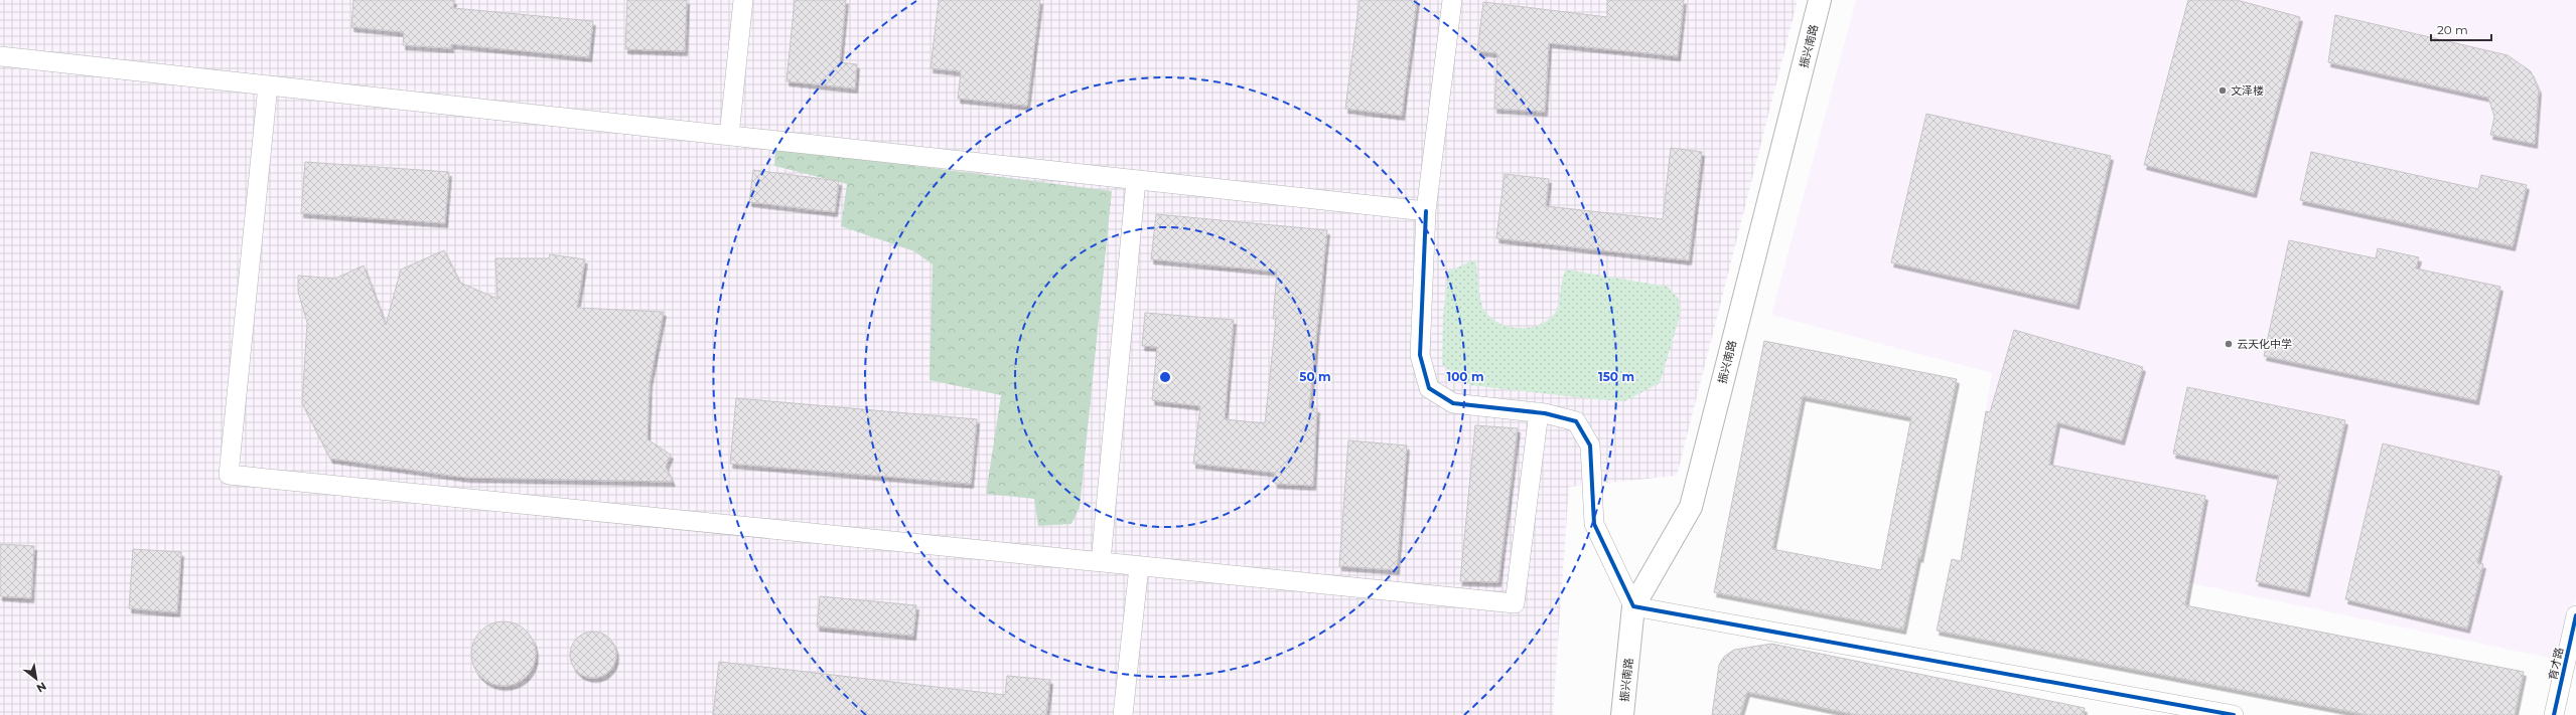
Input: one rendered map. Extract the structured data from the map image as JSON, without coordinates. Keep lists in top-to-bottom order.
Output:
{
  "streets": {
    "main road": ["振兴南路"],
    "street": ["育才路"]
  },
  "places": ["文泽楼", "云天化中学"],
  "scale_bar": "20 m",
  "north": "bottom right",
  "rings": ["50 m", "100 m", "150 m"]
}
